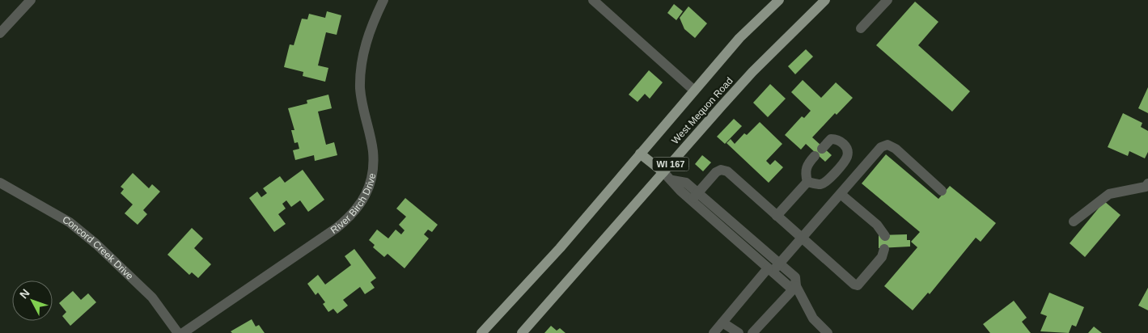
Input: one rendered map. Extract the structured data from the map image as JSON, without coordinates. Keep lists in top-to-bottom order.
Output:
{
  "streets": {
    "main road": ["West Mequon Road", "WI 167"],
    "street": ["River Birch Drive", "Concord Creek Drive"]
  },
  "north": "top left"
}
